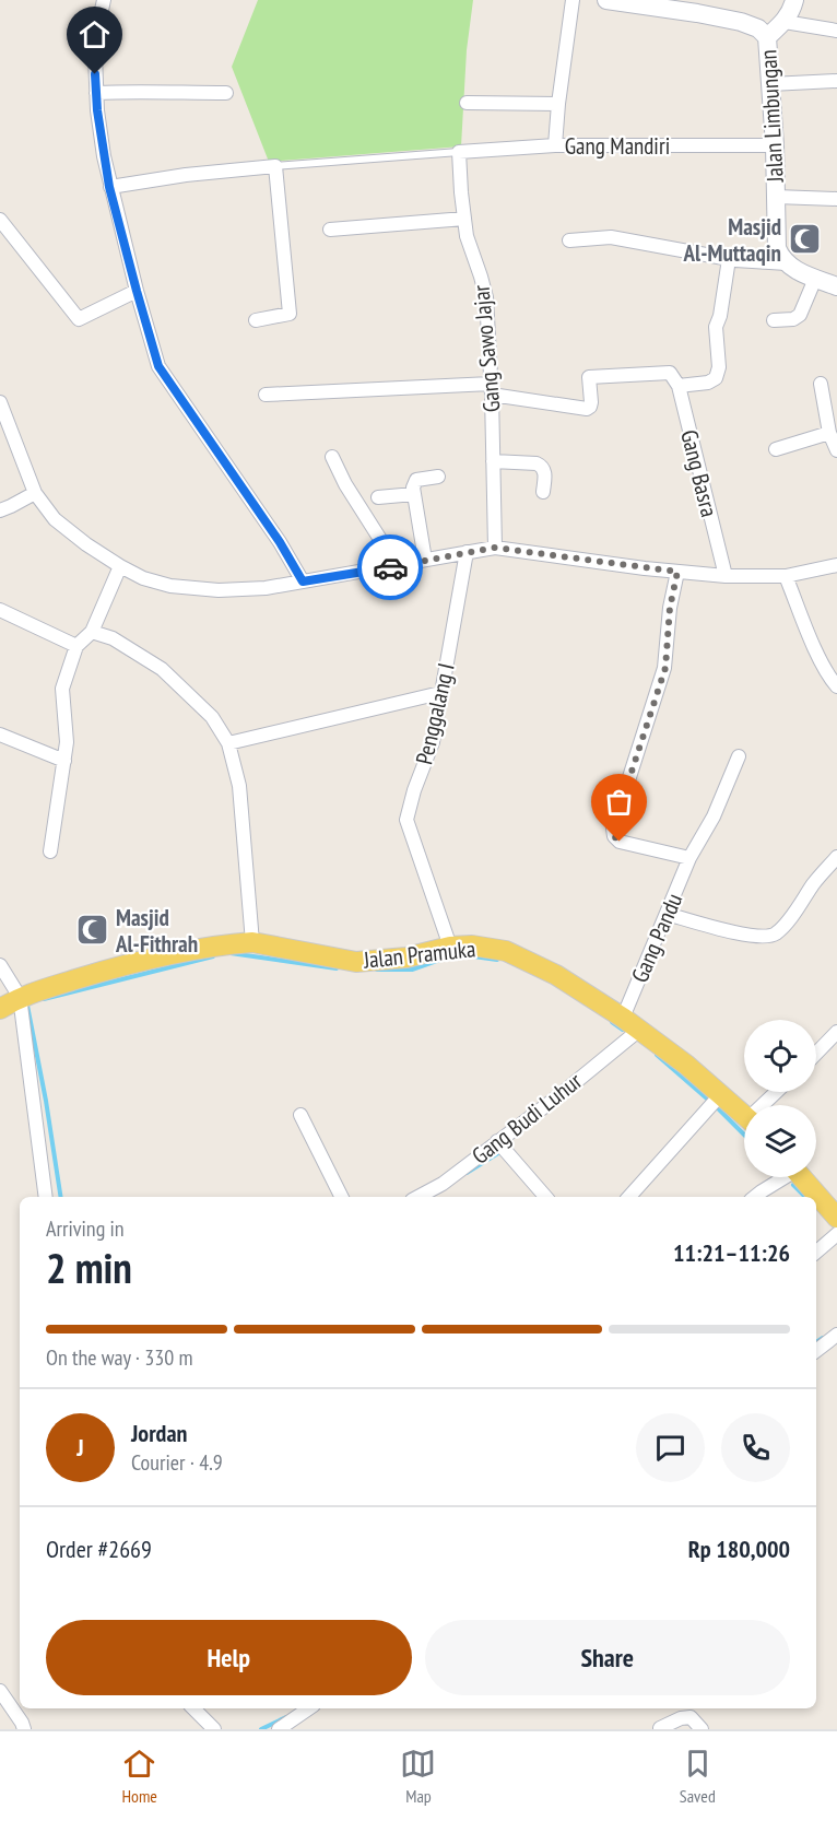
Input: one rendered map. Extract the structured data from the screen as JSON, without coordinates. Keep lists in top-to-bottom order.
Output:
{
  "streets": {
    "main road": ["Jalan Pramuka"],
    "street": [
      "Jalan Limbungan",
      "Gang Mandiri",
      "Gang Sawo Jajar",
      "Gang Basra",
      "Penggalang I",
      "Gang Pandu",
      "Gang Budi Luhur"
    ]
  },
  "crossings": [
    ["Jalan Limbungan", "Gang Mandiri"],
    ["Gang Mandiri", "Gang Sawo Jajar"],
    ["Gang Sawo Jajar", "Gang Basra"],
    ["Penggalang I", "Jalan Pramuka"],
    ["Gang Pandu", "Jalan Pramuka"],
    ["Jalan Pramuka", "Gang Budi Luhur"]
  ],
  "places": {
    "mosque": ["Masjid Al-Muttaqin", "Masjid Al-Fithrah"]
  },
  "page": {
    "heading": ["2 min", "Arriving in", "11:21–11:26"],
    "panel": [
      "Jordan",
      "Courier · 4.9",
      "Order #2669",
      "Rp 180,000"
    ],
    "bar": "On the way · 330 m",
    "round": "J",
    "buttons": ["Help", "Share"],
    "tabs": ["Home", "Map", "Saved"]
  }
}
